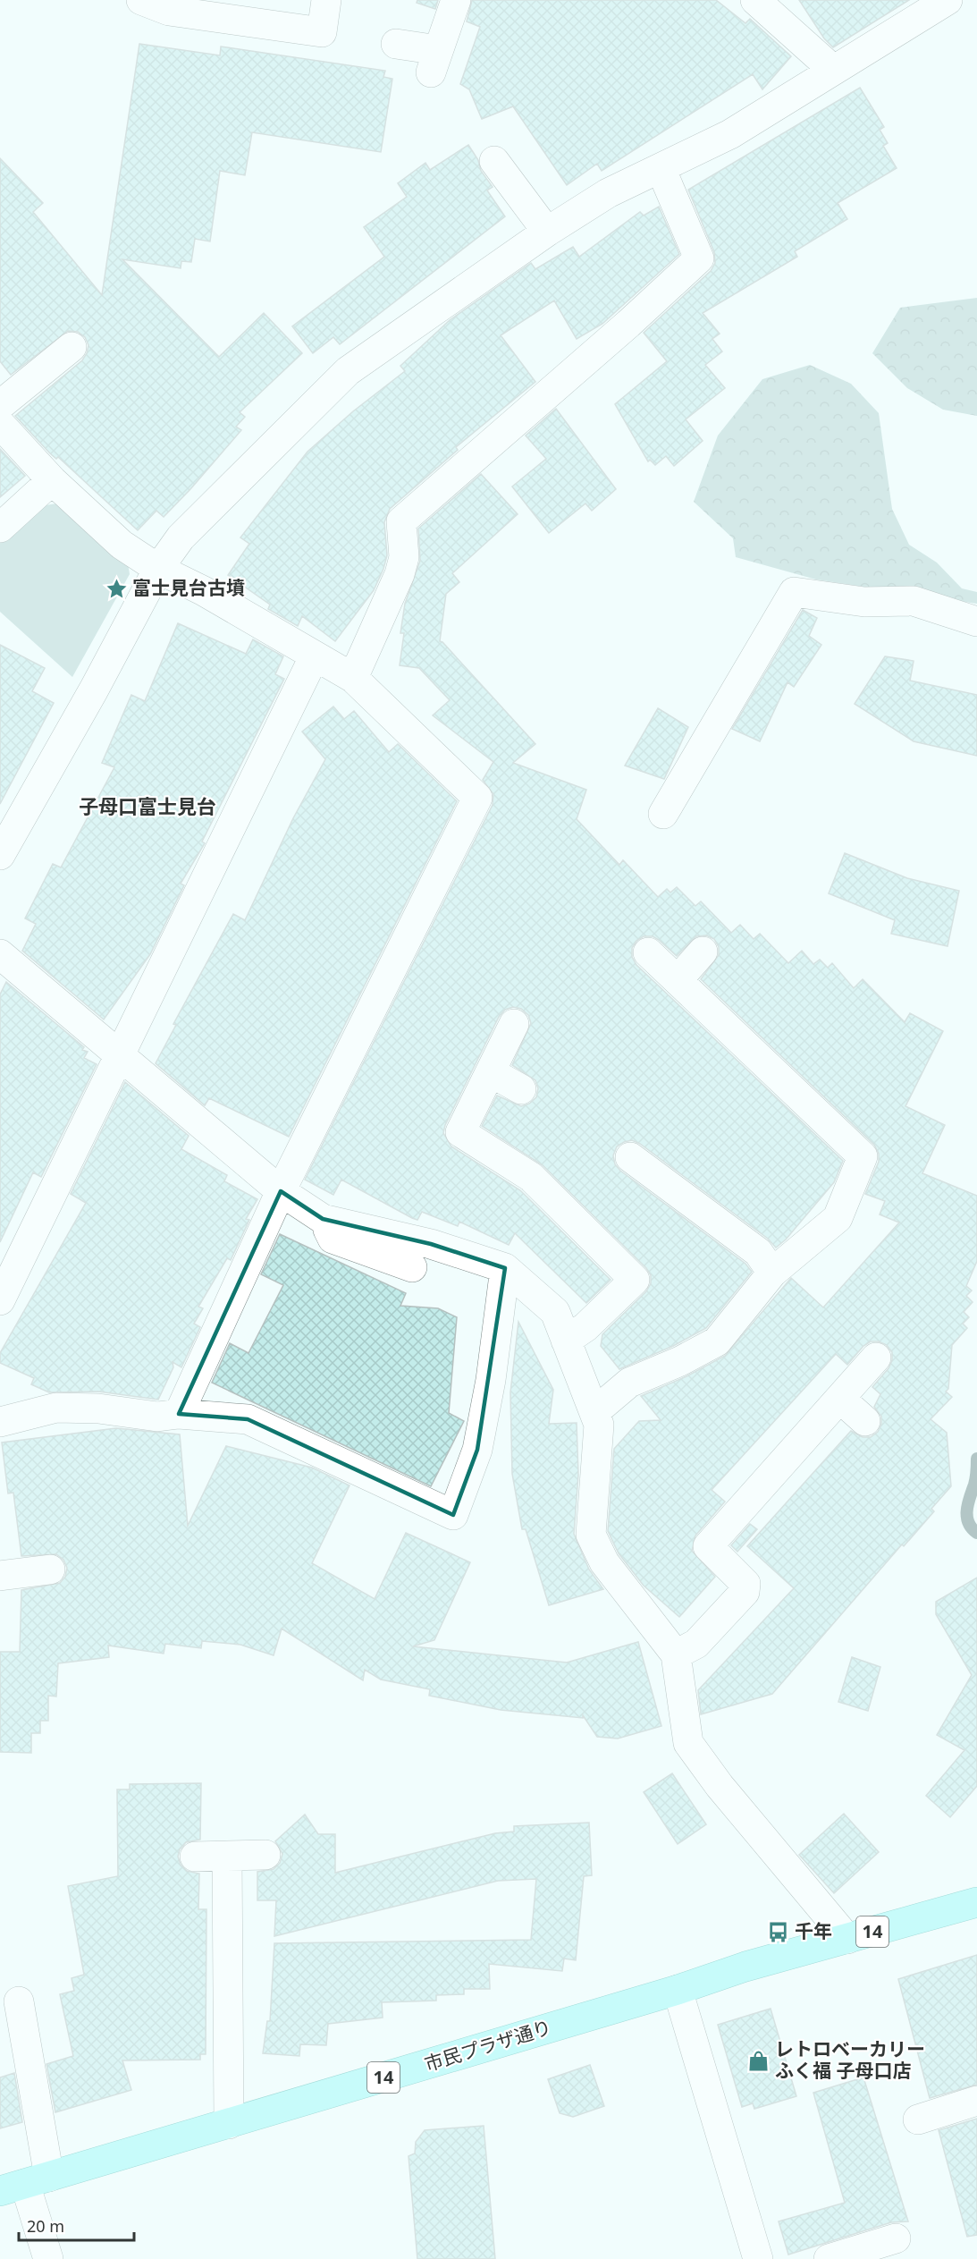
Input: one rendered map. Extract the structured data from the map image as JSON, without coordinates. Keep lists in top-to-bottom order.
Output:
{
  "streets": {
    "main road": ["14", "市民プラザ通り"]
  },
  "districts": ["子母口富士見台"],
  "places": {
    "place": ["富士見台古墳"],
    "bus stop": ["千年"],
    "shop": ["レトロベーカリー ふく福 子母口店"]
  },
  "scale_bar": "20 m"
}
